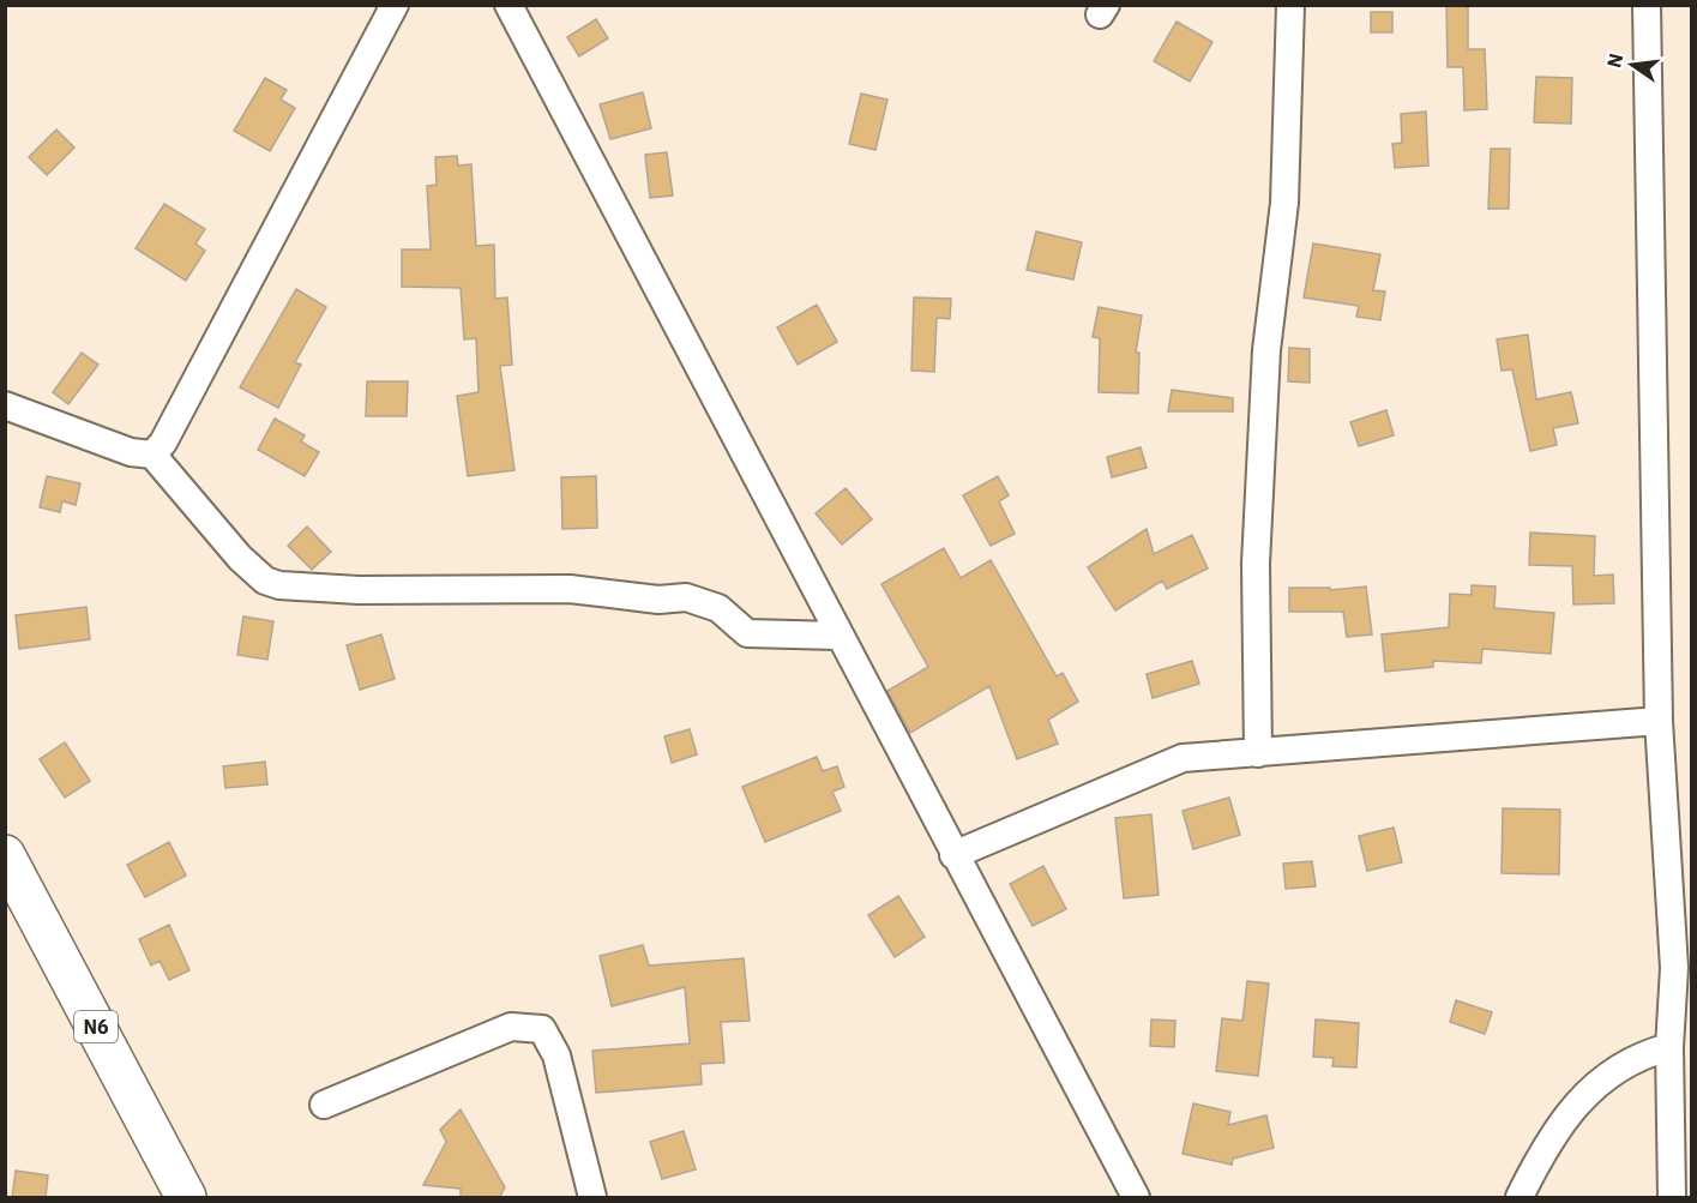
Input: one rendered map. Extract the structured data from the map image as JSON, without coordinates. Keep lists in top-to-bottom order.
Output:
{
  "streets": {
    "highway": ["N6"]
  },
  "north": "left"
}
